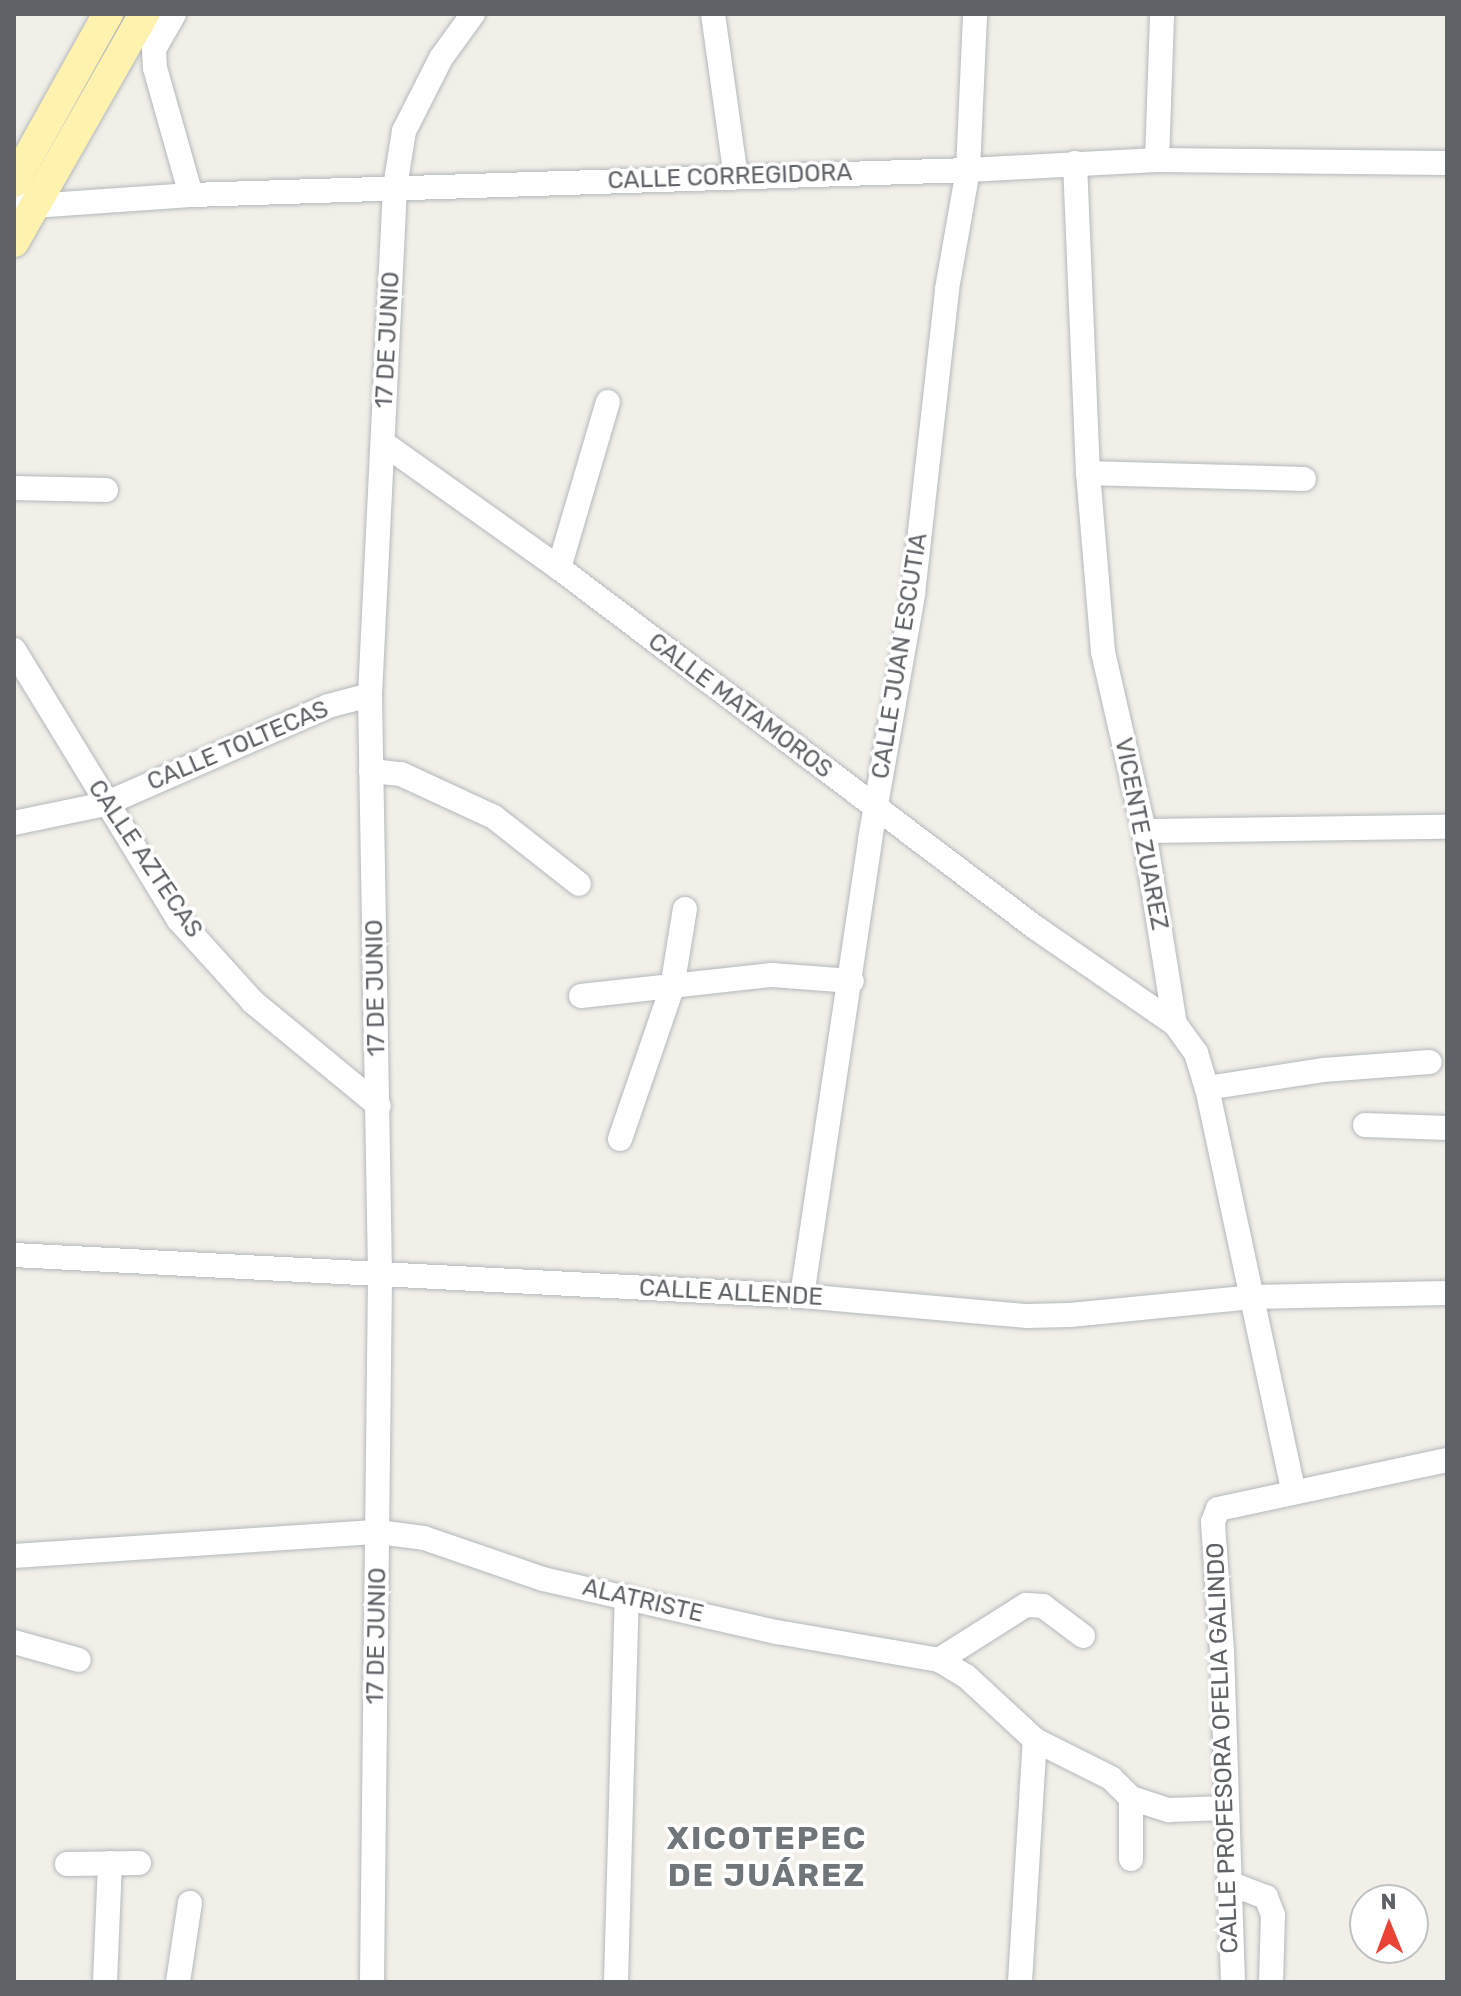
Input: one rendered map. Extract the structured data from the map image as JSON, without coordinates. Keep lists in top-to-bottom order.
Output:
{
  "streets": {
    "street": [
      "CALLE CORREGIDORA",
      "17 DE JUNIO",
      "CALLE JUAN ESCUTIA",
      "CALLE MATAMOROS",
      "CALLE TOLTECAS",
      "VICENTE ZUAREZ",
      "CALLE AZTECAS",
      "CALLE ALLENDE",
      "ALATRISTE",
      "CALLE PROFESORA OFELIA GALINDO"
    ]
  },
  "crossings": [
    ["CALLE CORREGIDORA", "17 DE JUNIO"],
    ["CALLE CORREGIDORA", "CALLE JUAN ESCUTIA"],
    ["CALLE CORREGIDORA", "VICENTE ZUAREZ"],
    ["17 DE JUNIO", "CALLE MATAMOROS"],
    ["17 DE JUNIO", "CALLE TOLTECAS"],
    ["17 DE JUNIO", "CALLE AZTECAS"],
    ["17 DE JUNIO", "CALLE ALLENDE"],
    ["17 DE JUNIO", "ALATRISTE"],
    ["CALLE JUAN ESCUTIA", "CALLE MATAMOROS"],
    ["CALLE JUAN ESCUTIA", "CALLE ALLENDE"],
    ["CALLE MATAMOROS", "VICENTE ZUAREZ"],
    ["CALLE TOLTECAS", "CALLE AZTECAS"],
    ["VICENTE ZUAREZ", "CALLE ALLENDE"],
    ["VICENTE ZUAREZ", "CALLE PROFESORA OFELIA GALINDO"],
    ["ALATRISTE", "CALLE PROFESORA OFELIA GALINDO"]
  ],
  "districts": ["XICOTEPEC DE JUÁREZ"],
  "north": "top"
}
